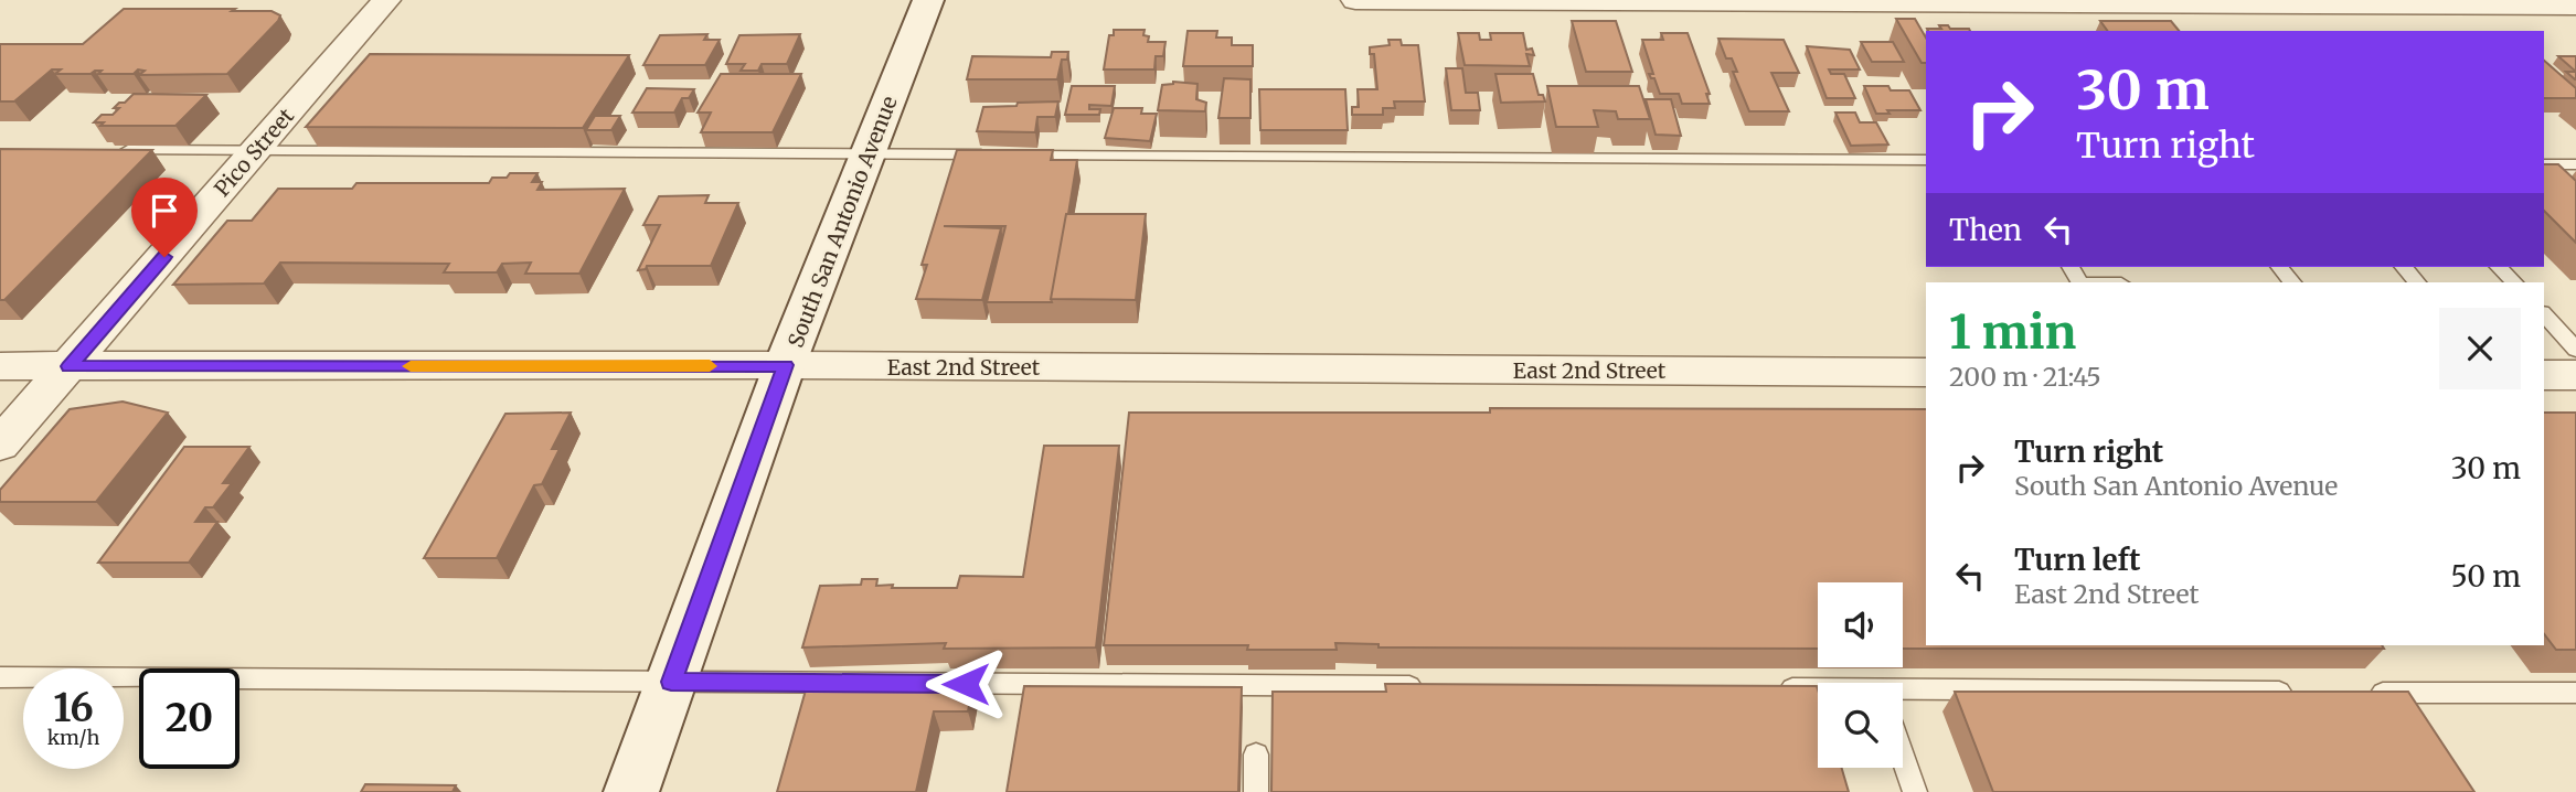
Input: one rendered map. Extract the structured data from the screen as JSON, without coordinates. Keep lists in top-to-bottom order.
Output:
{
  "streets": {
    "main road": ["South San Antonio Avenue"],
    "street": ["Pico Street", "East 2nd Street"]
  },
  "crossings": [
    ["Pico Street", "East 2nd Street"],
    ["South San Antonio Avenue", "East 2nd Street"]
  ],
  "page": {
    "turn": ["30 m", "Turn right"],
    "then": "Then",
    "heading": ["1 min", "200 m · 21:45"],
    "list": [
      {
        "name": "Turn right",
        "note": "South San Antonio Avenue",
        "value": "30 m"
      },
      {
        "name": "Turn left",
        "note": "East 2nd Street",
        "value": "50 m"
      }
    ],
    "speed": "16 km/h",
    "limit": "20"
  }
}
